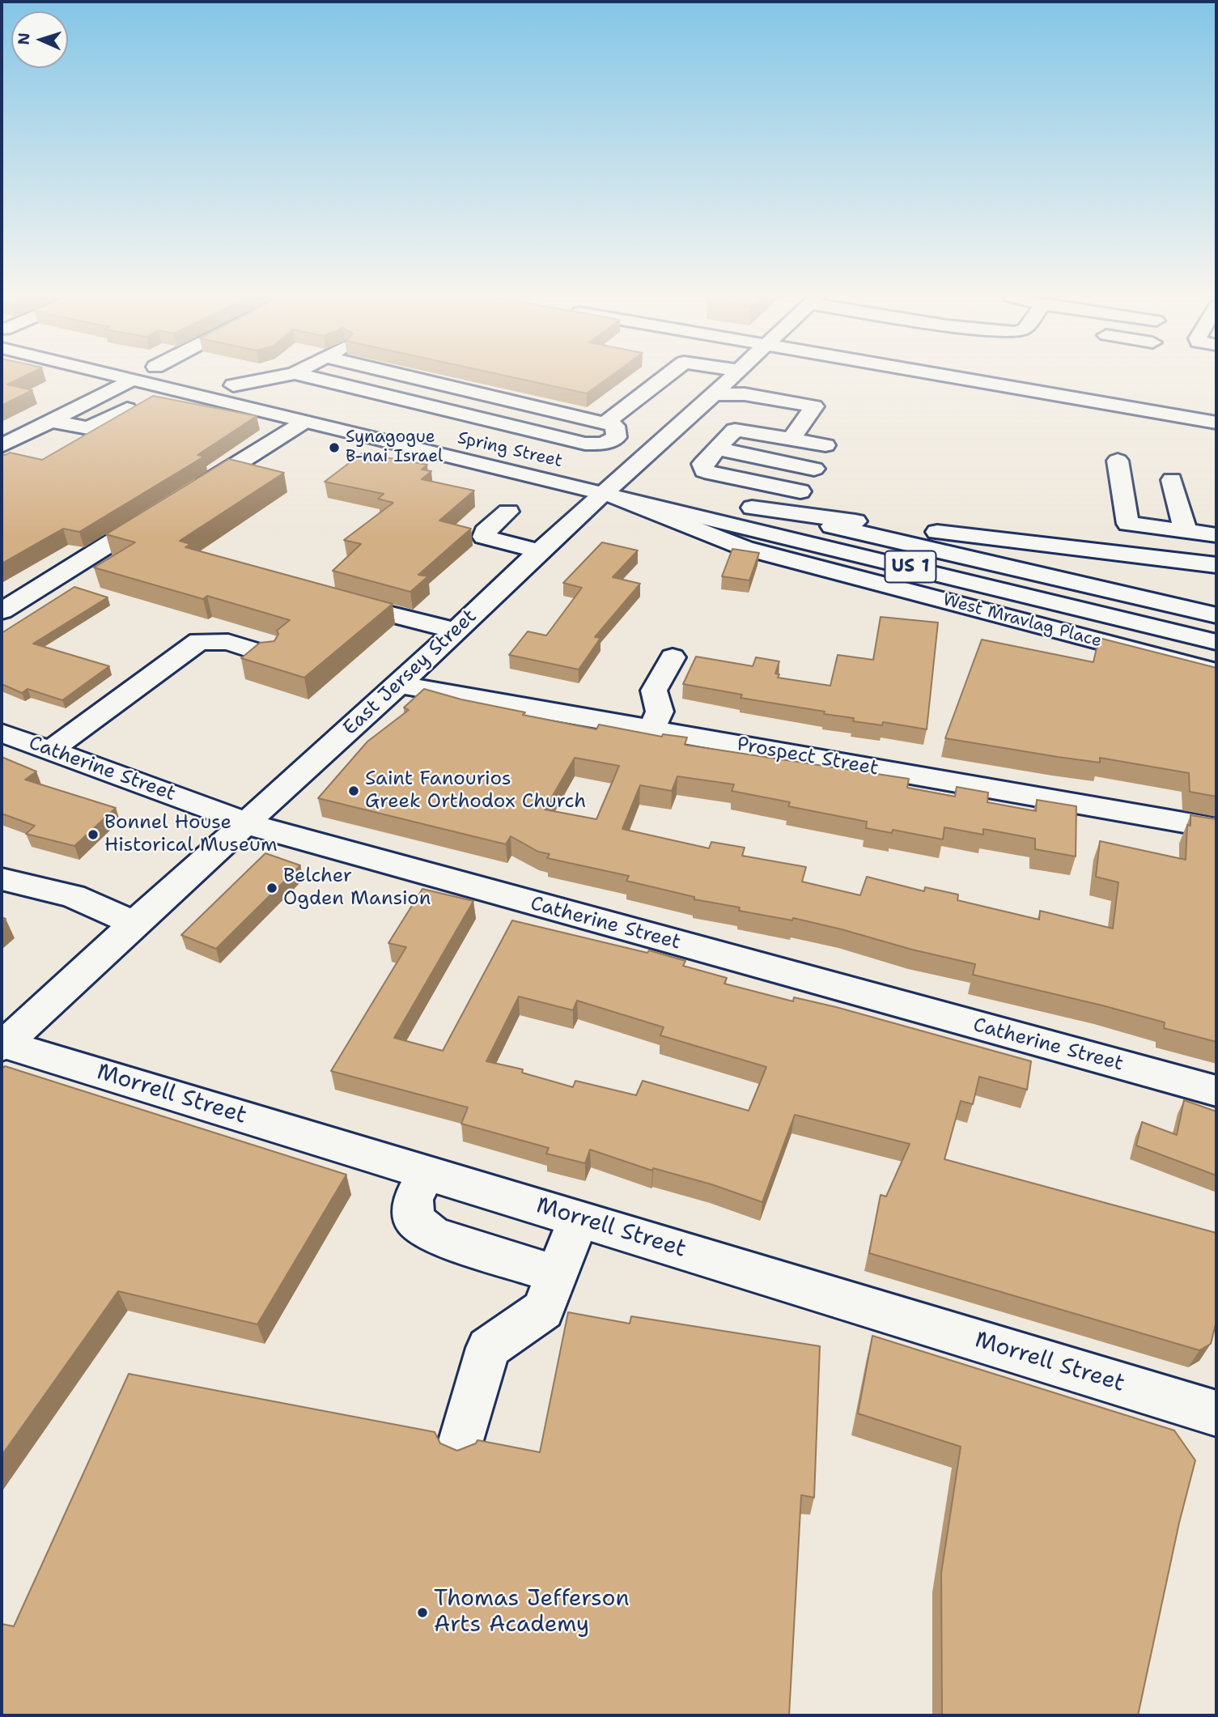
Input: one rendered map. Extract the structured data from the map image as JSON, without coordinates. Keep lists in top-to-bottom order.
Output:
{
  "streets": {
    "main road": [
      "Spring Street",
      "US 1",
      "West Mravlag Place",
      "East Jersey Street",
      "Prospect Street",
      "Catherine Street",
      "Morrell Street"
    ]
  },
  "crossings": [
    ["Spring Street", "US 1"],
    ["Spring Street", "West Mravlag Place"],
    ["Spring Street", "East Jersey Street"],
    ["US 1", "West Mravlag Place"],
    ["US 1", "East Jersey Street"],
    ["West Mravlag Place", "East Jersey Street"],
    ["East Jersey Street", "Prospect Street"],
    ["East Jersey Street", "Catherine Street"],
    ["East Jersey Street", "Morrell Street"]
  ],
  "places": [
    "Synagogue B-nai Israel",
    "Saint Fanourios Greek Orthodox Church",
    "Bonnel House Historical Museum",
    "Belcher Ogden Mansion",
    "Thomas Jefferson Arts Academy"
  ],
  "north": "left"
}
